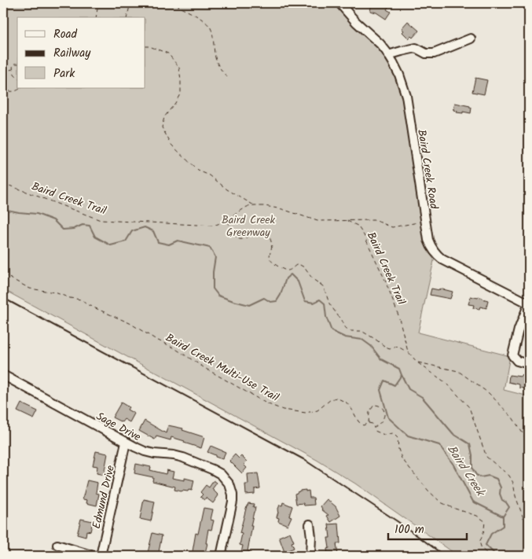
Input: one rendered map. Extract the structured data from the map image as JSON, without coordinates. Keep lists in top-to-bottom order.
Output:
{
  "streets": {
    "street": ["Baird Creek Road", "Sage Drive", "Edmund Drive"],
    "path": ["Baird Creek Trail", "Baird Creek Multi-Use Trail"]
  },
  "crossings": [
    ["Sage Drive", "Edmund Drive"]
  ],
  "water": ["Baird Creek"],
  "parks": ["Baird Creek Greenway"],
  "legend": ["Road", "Railway", "Park"],
  "scale_bar": "100 m"
}
